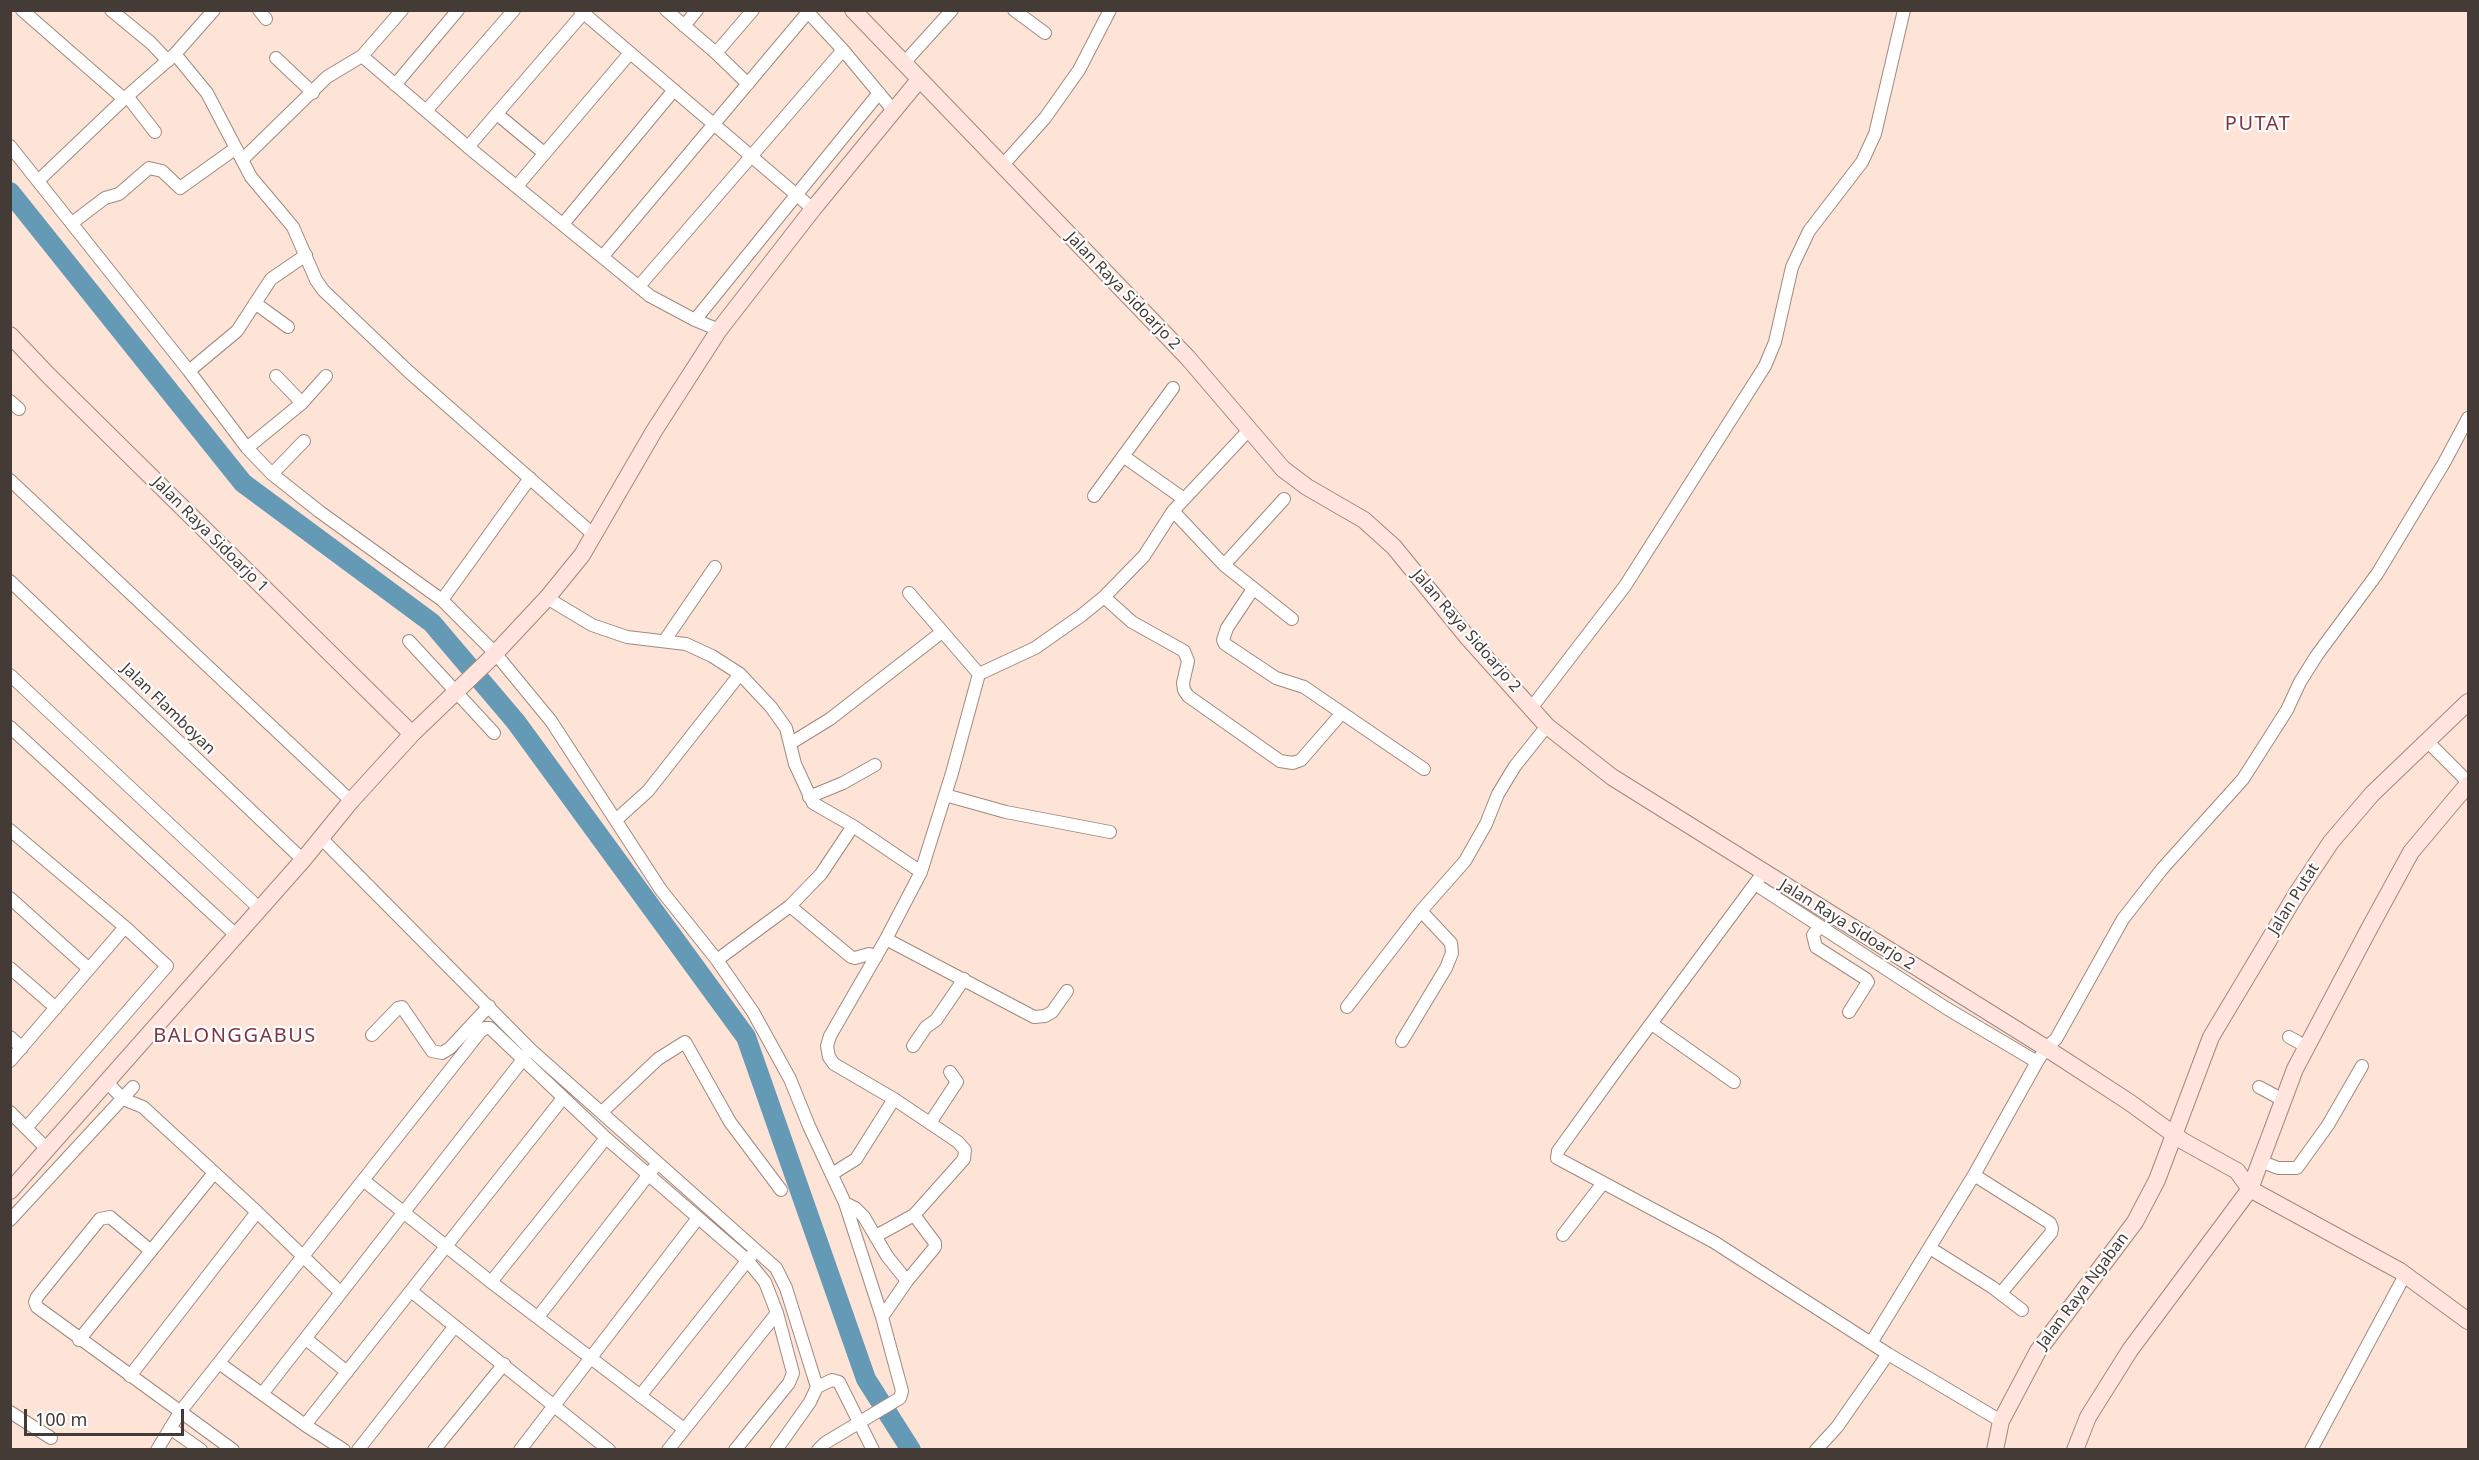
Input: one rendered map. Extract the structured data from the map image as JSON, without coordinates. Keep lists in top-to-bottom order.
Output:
{
  "streets": {
    "street": [
      "Jalan Raya Sidoarjo 2",
      "Jalan Raya Sidoarjo 1",
      "Jalan Flamboyan",
      "Jalan Putat",
      "Jalan Raya Ngaban"
    ]
  },
  "crossings": [
    ["Jalan Raya Sidoarjo 2", "Jalan Putat"],
    ["Jalan Raya Sidoarjo 2", "Jalan Raya Ngaban"],
    ["Jalan Putat", "Jalan Raya Ngaban"]
  ],
  "districts": ["PUTAT", "BALONGGABUS"],
  "scale_bar": "100 m"
}
